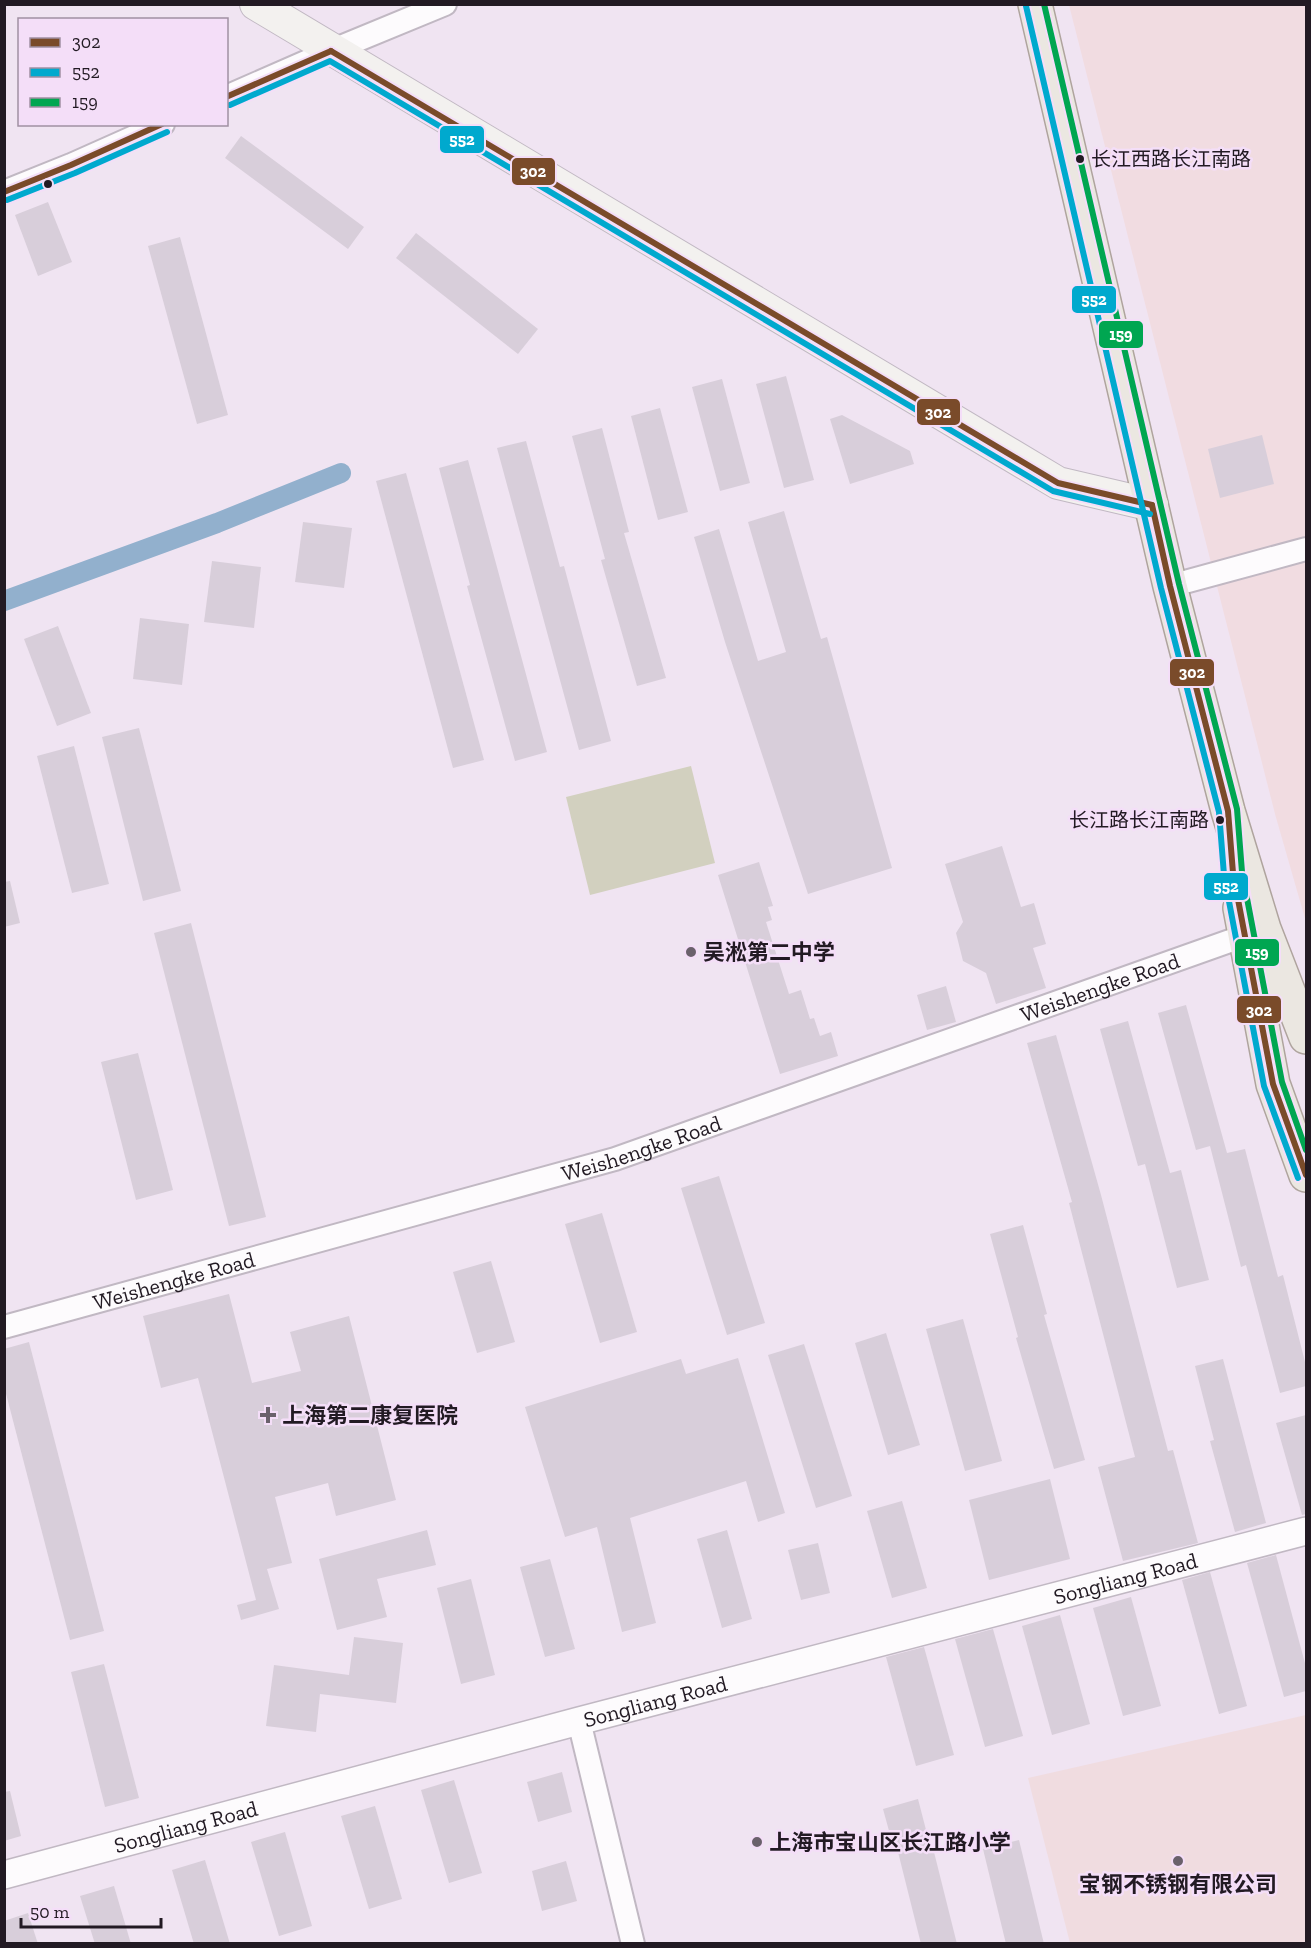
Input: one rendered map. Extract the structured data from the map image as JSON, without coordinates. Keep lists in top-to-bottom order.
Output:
{
  "streets": {
    "street": ["Weishengke Road", "Songliang Road"]
  },
  "places": {
    "other": [
      "长江西路长江南路",
      "长江路长江南路",
      "吴淞第二中学",
      "上海市宝山区长江路小学",
      "宝钢不锈钢有限公司"
    ],
    "health": ["上海第二康复医院"]
  },
  "lines": ["transit line 159", "transit line 552", "transit line 302"],
  "legend": ["302", "552", "159"],
  "scale_bar": "50 m"
}
